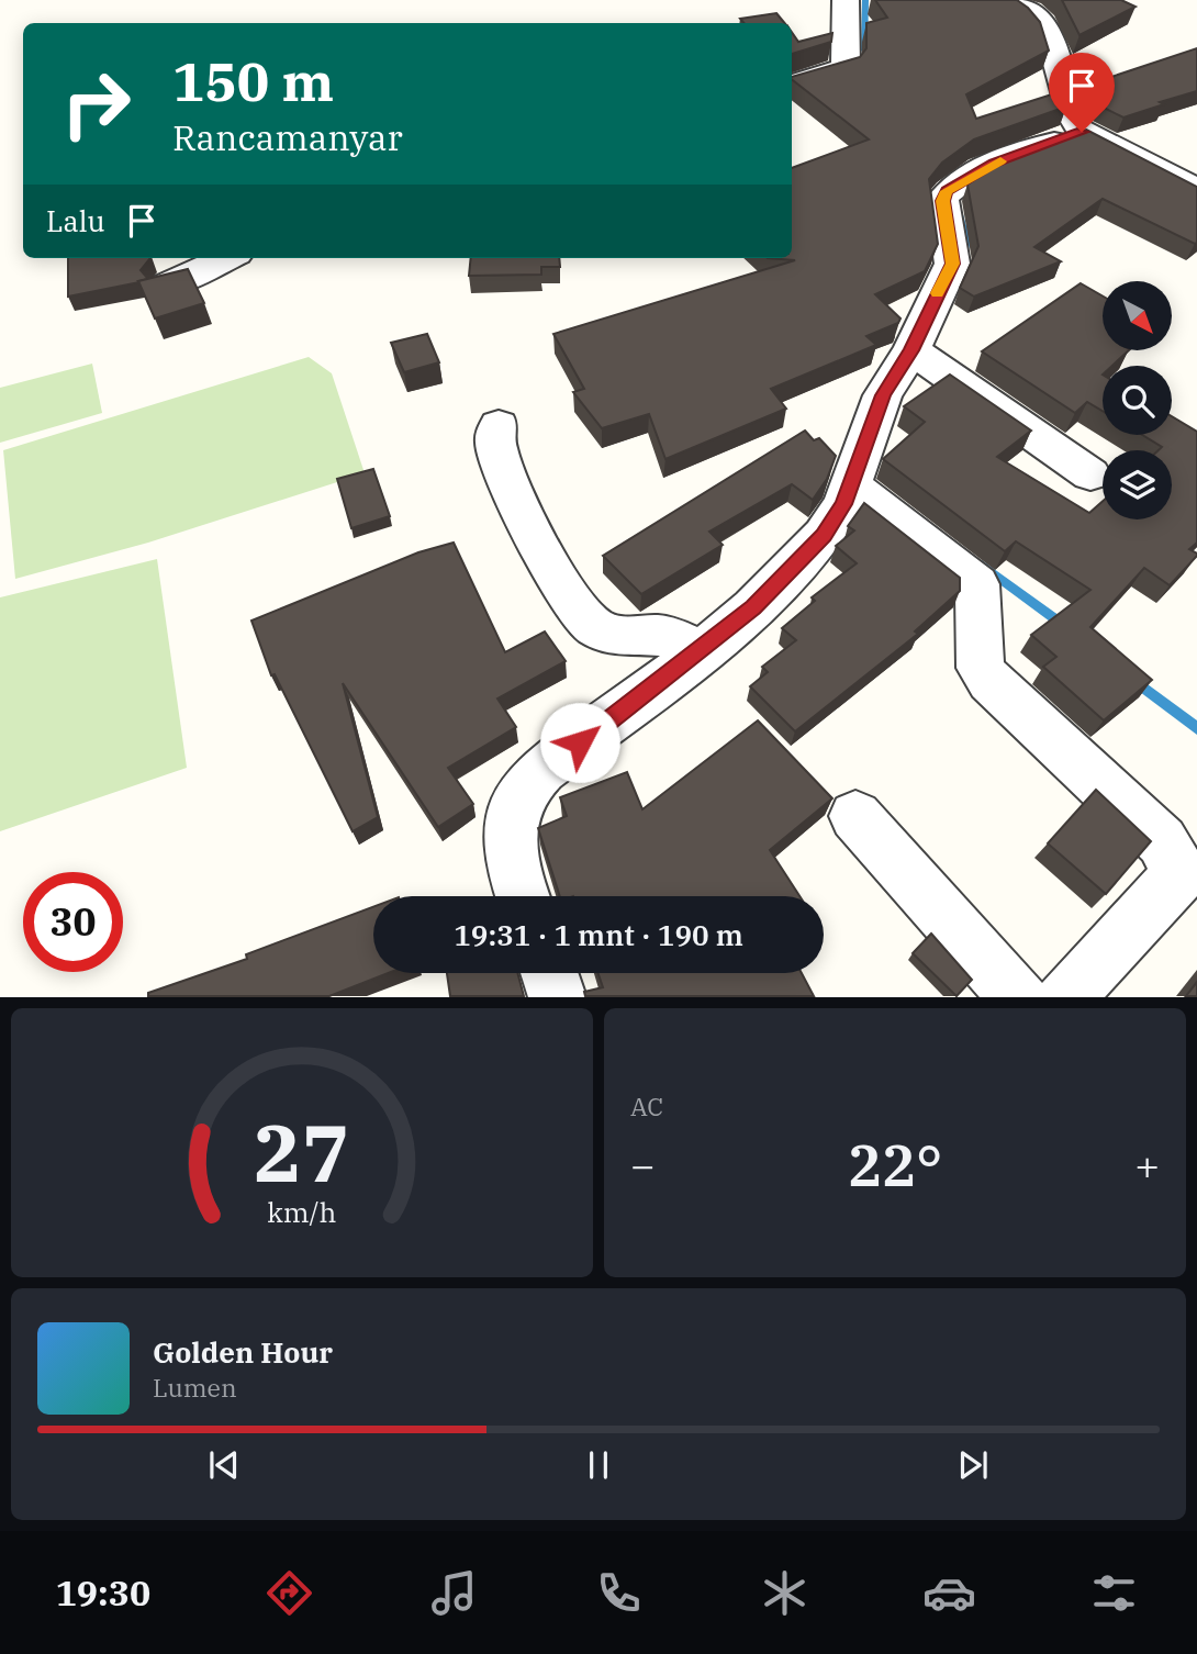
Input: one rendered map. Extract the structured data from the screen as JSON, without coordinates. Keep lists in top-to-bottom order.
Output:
{
  "north": "bottom right",
  "page": {
    "turn": ["150 m", "Rancamanyar"],
    "then": "Lalu",
    "limit": "30",
    "trip": "19:31 · 1 mnt · 190 m",
    "tile": "AC",
    "heat": ["−", "22°", "+"],
    "song": ["Golden Hour", "Lumen"],
    "tabs": "19:30",
    "gauge": ["27", "km/h"]
  }
}
